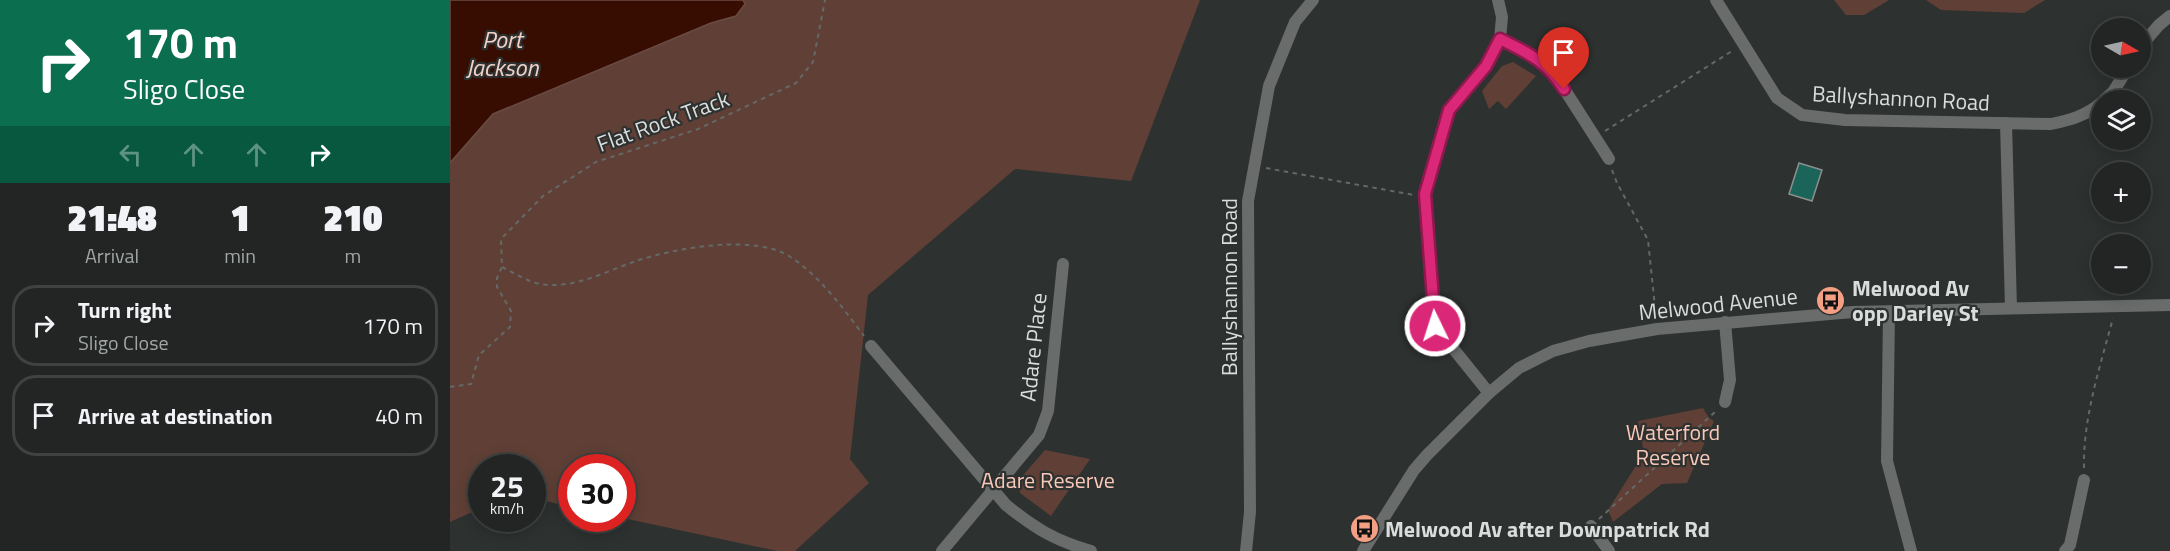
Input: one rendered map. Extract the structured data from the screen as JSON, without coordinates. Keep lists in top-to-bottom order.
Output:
{
  "streets": {
    "street": ["Ballyshannon Road", "Melwood Avenue", "Adare Place"],
    "path": ["Flat Rock Track"]
  },
  "water": ["Port Jackson"],
  "parks": ["Waterford Reserve", "Adare Reserve"],
  "places": {
    "bus stop": ["Melwood Av opp Darley St", "Melwood Av after Downpatrick Rd"]
  },
  "north": "right",
  "page": {
    "turn": ["170 m", "Sligo Close"],
    "map_buttons": ["+", "−"],
    "eta": [
      "21:48",
      "Arrival",
      "1",
      "min",
      "210",
      "m"
    ],
    "list": [
      {
        "name": "Turn right",
        "note": "Sligo Close",
        "value": "170 m"
      },
      {
        "name": "Arrive at destination",
        "value": "40 m"
      }
    ],
    "speed": "25 km/h",
    "limit": "30"
  }
}
